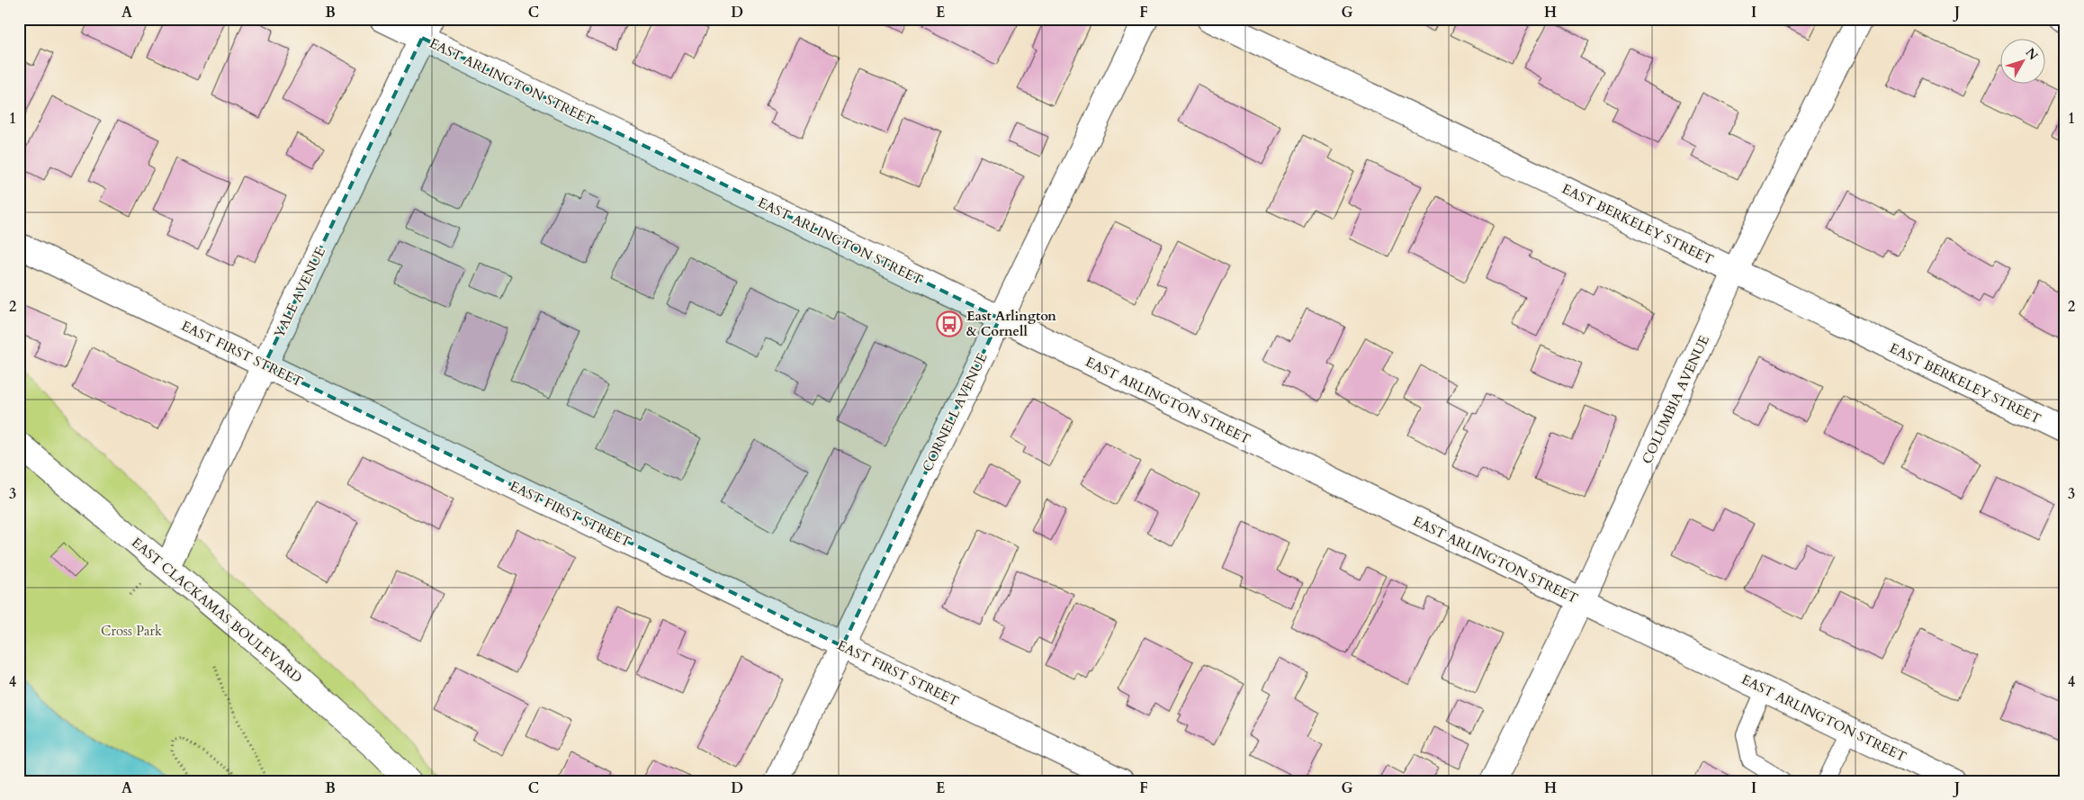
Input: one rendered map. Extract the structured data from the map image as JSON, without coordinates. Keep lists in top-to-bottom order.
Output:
{
  "streets": {
    "street": [
      "EAST ARLINGTON STREET",
      "EAST BERKELEY STREET",
      "YALE AVENUE",
      "EAST FIRST STREET",
      "COLUMBIA AVENUE",
      "CORNELL AVENUE",
      "EAST CLACKAMAS BOULEVARD"
    ]
  },
  "crossings": [
    ["EAST ARLINGTON STREET", "YALE AVENUE"],
    ["EAST ARLINGTON STREET", "COLUMBIA AVENUE"],
    ["EAST ARLINGTON STREET", "CORNELL AVENUE"],
    ["EAST BERKELEY STREET", "COLUMBIA AVENUE"],
    ["YALE AVENUE", "EAST FIRST STREET"],
    ["YALE AVENUE", "EAST CLACKAMAS BOULEVARD"],
    ["EAST FIRST STREET", "CORNELL AVENUE"]
  ],
  "parks": ["Cross Park"],
  "places": {
    "bus stop": ["East Arlington & Cornell"]
  },
  "north": "top right",
  "grid": {
    "columns": [
      "A",
      "B",
      "C",
      "D",
      "E",
      "F",
      "G",
      "H",
      "I",
      "J"
    ],
    "rows": [
      "1",
      "2",
      "3",
      "4"
    ]
  }
}
